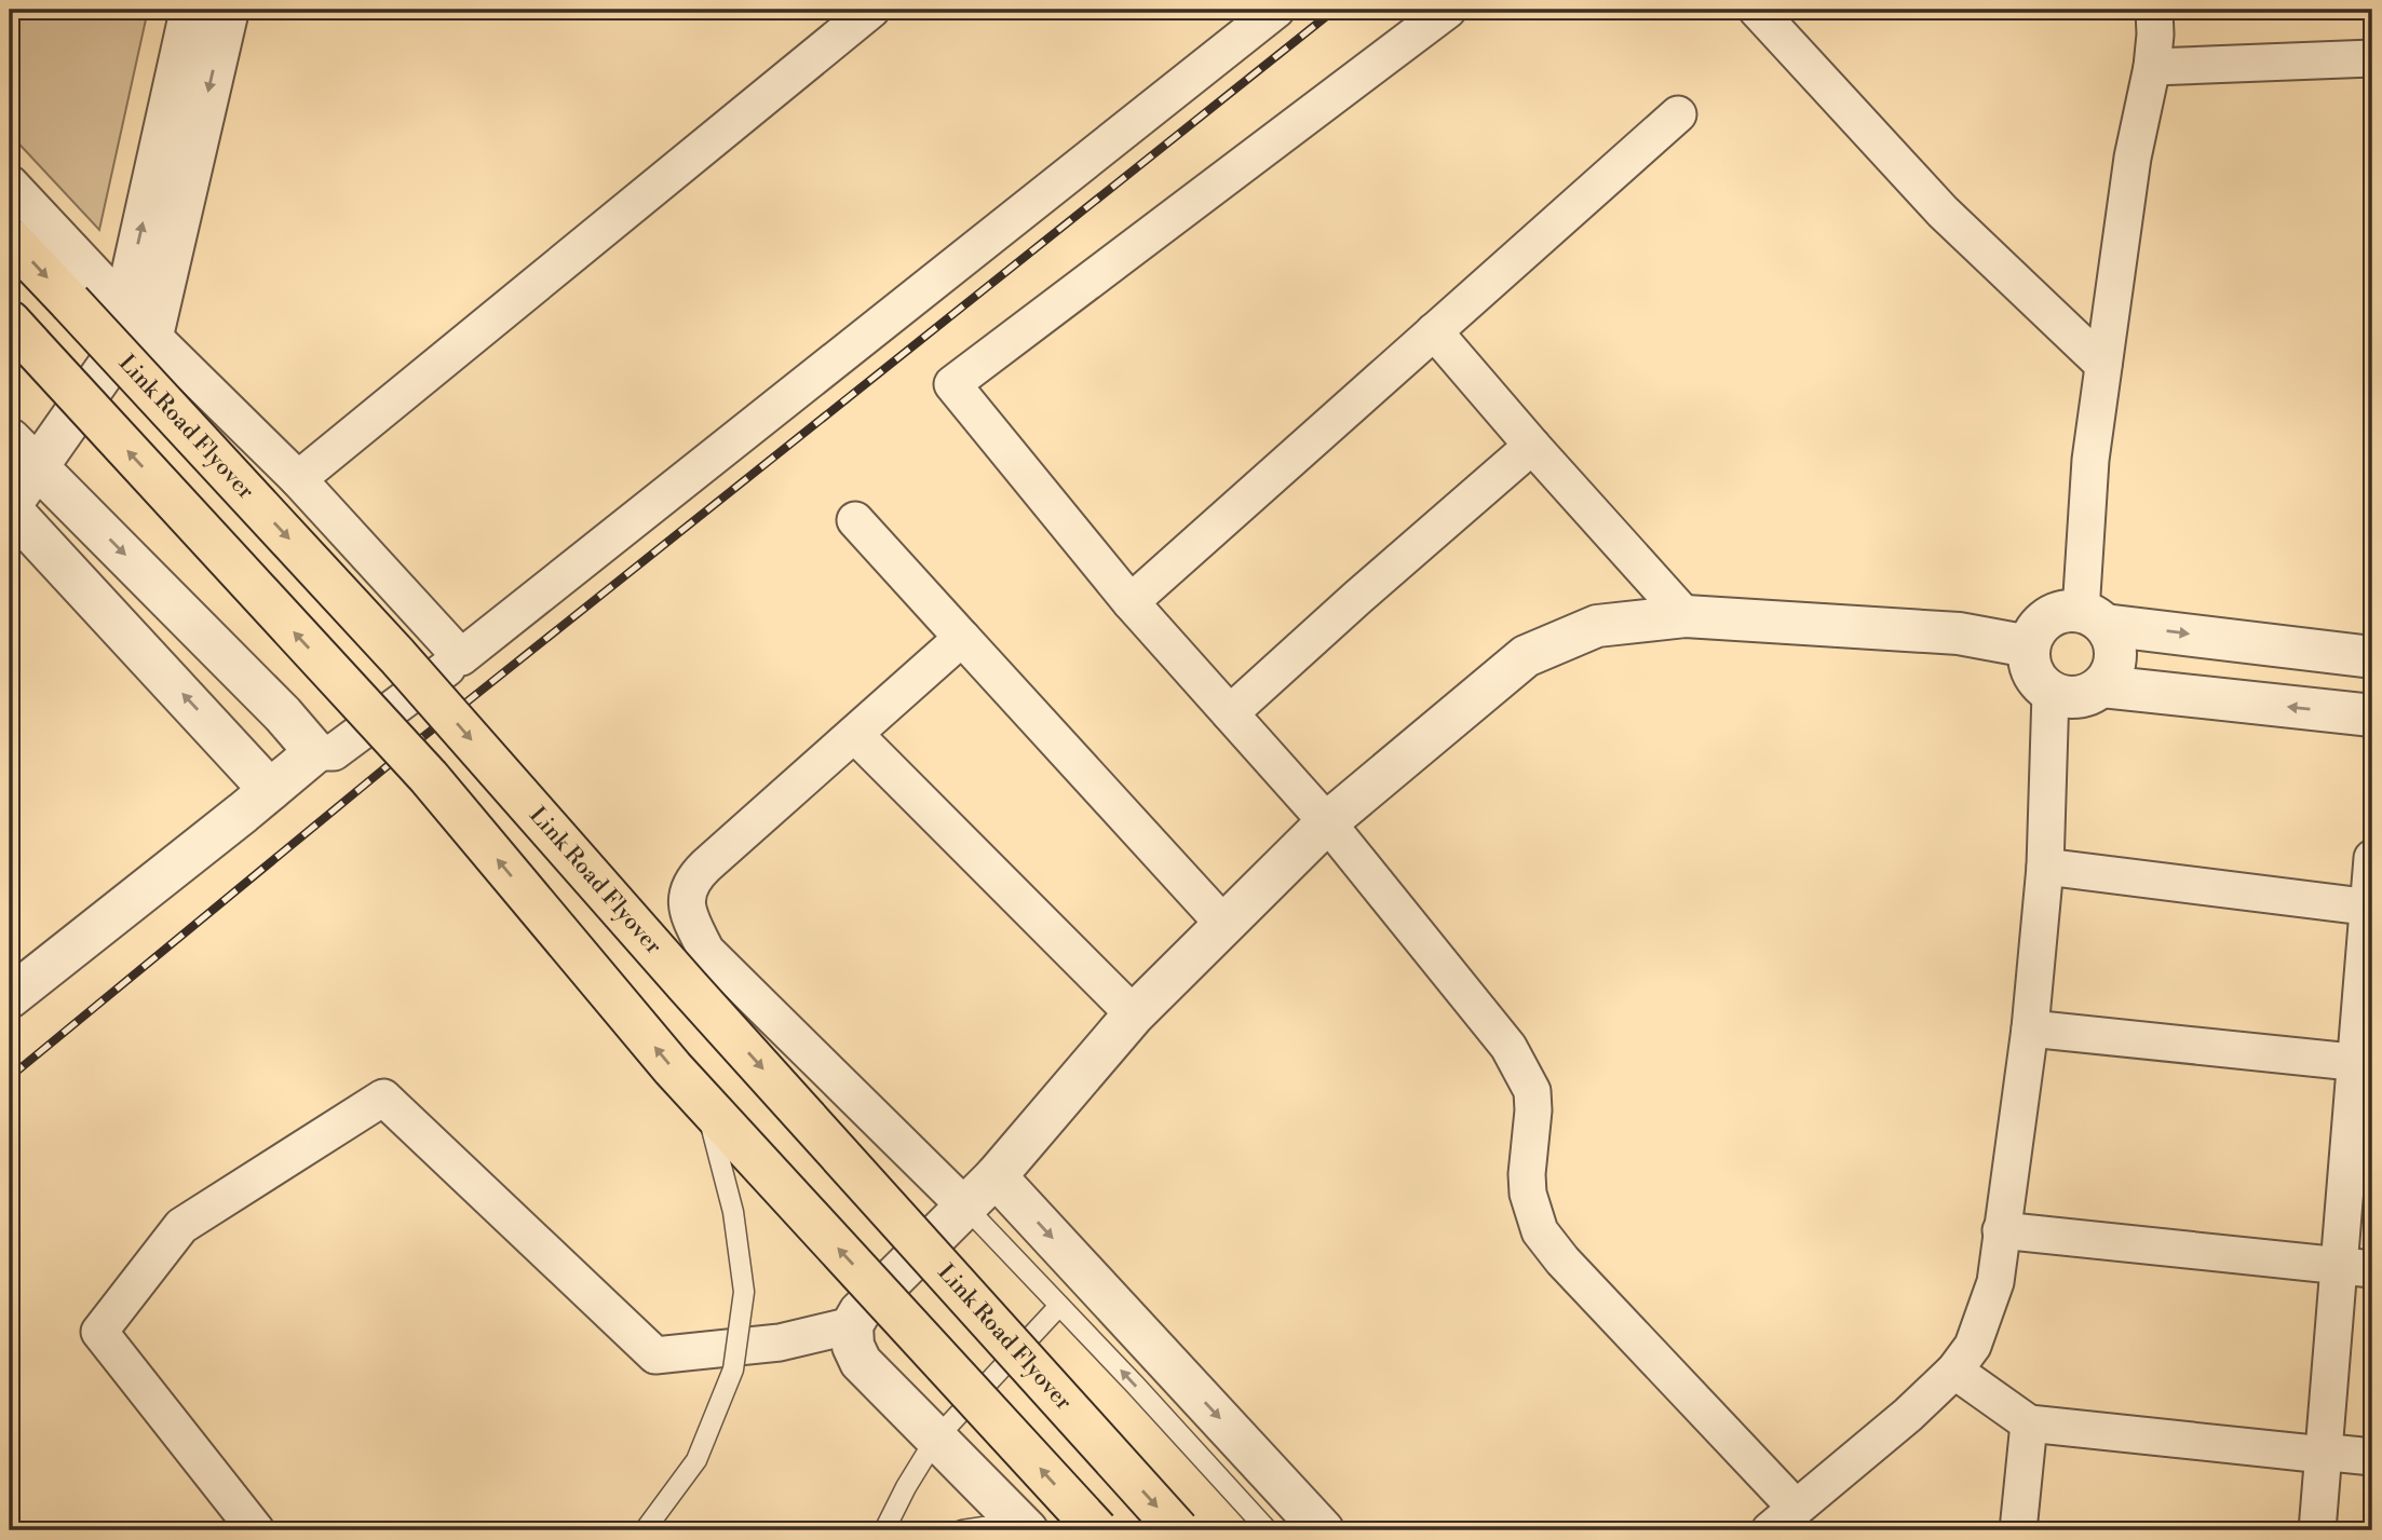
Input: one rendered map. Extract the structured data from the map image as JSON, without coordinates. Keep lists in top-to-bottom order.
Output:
{
  "streets": {
    "main road": ["Link Road Flyover"]
  }
}
